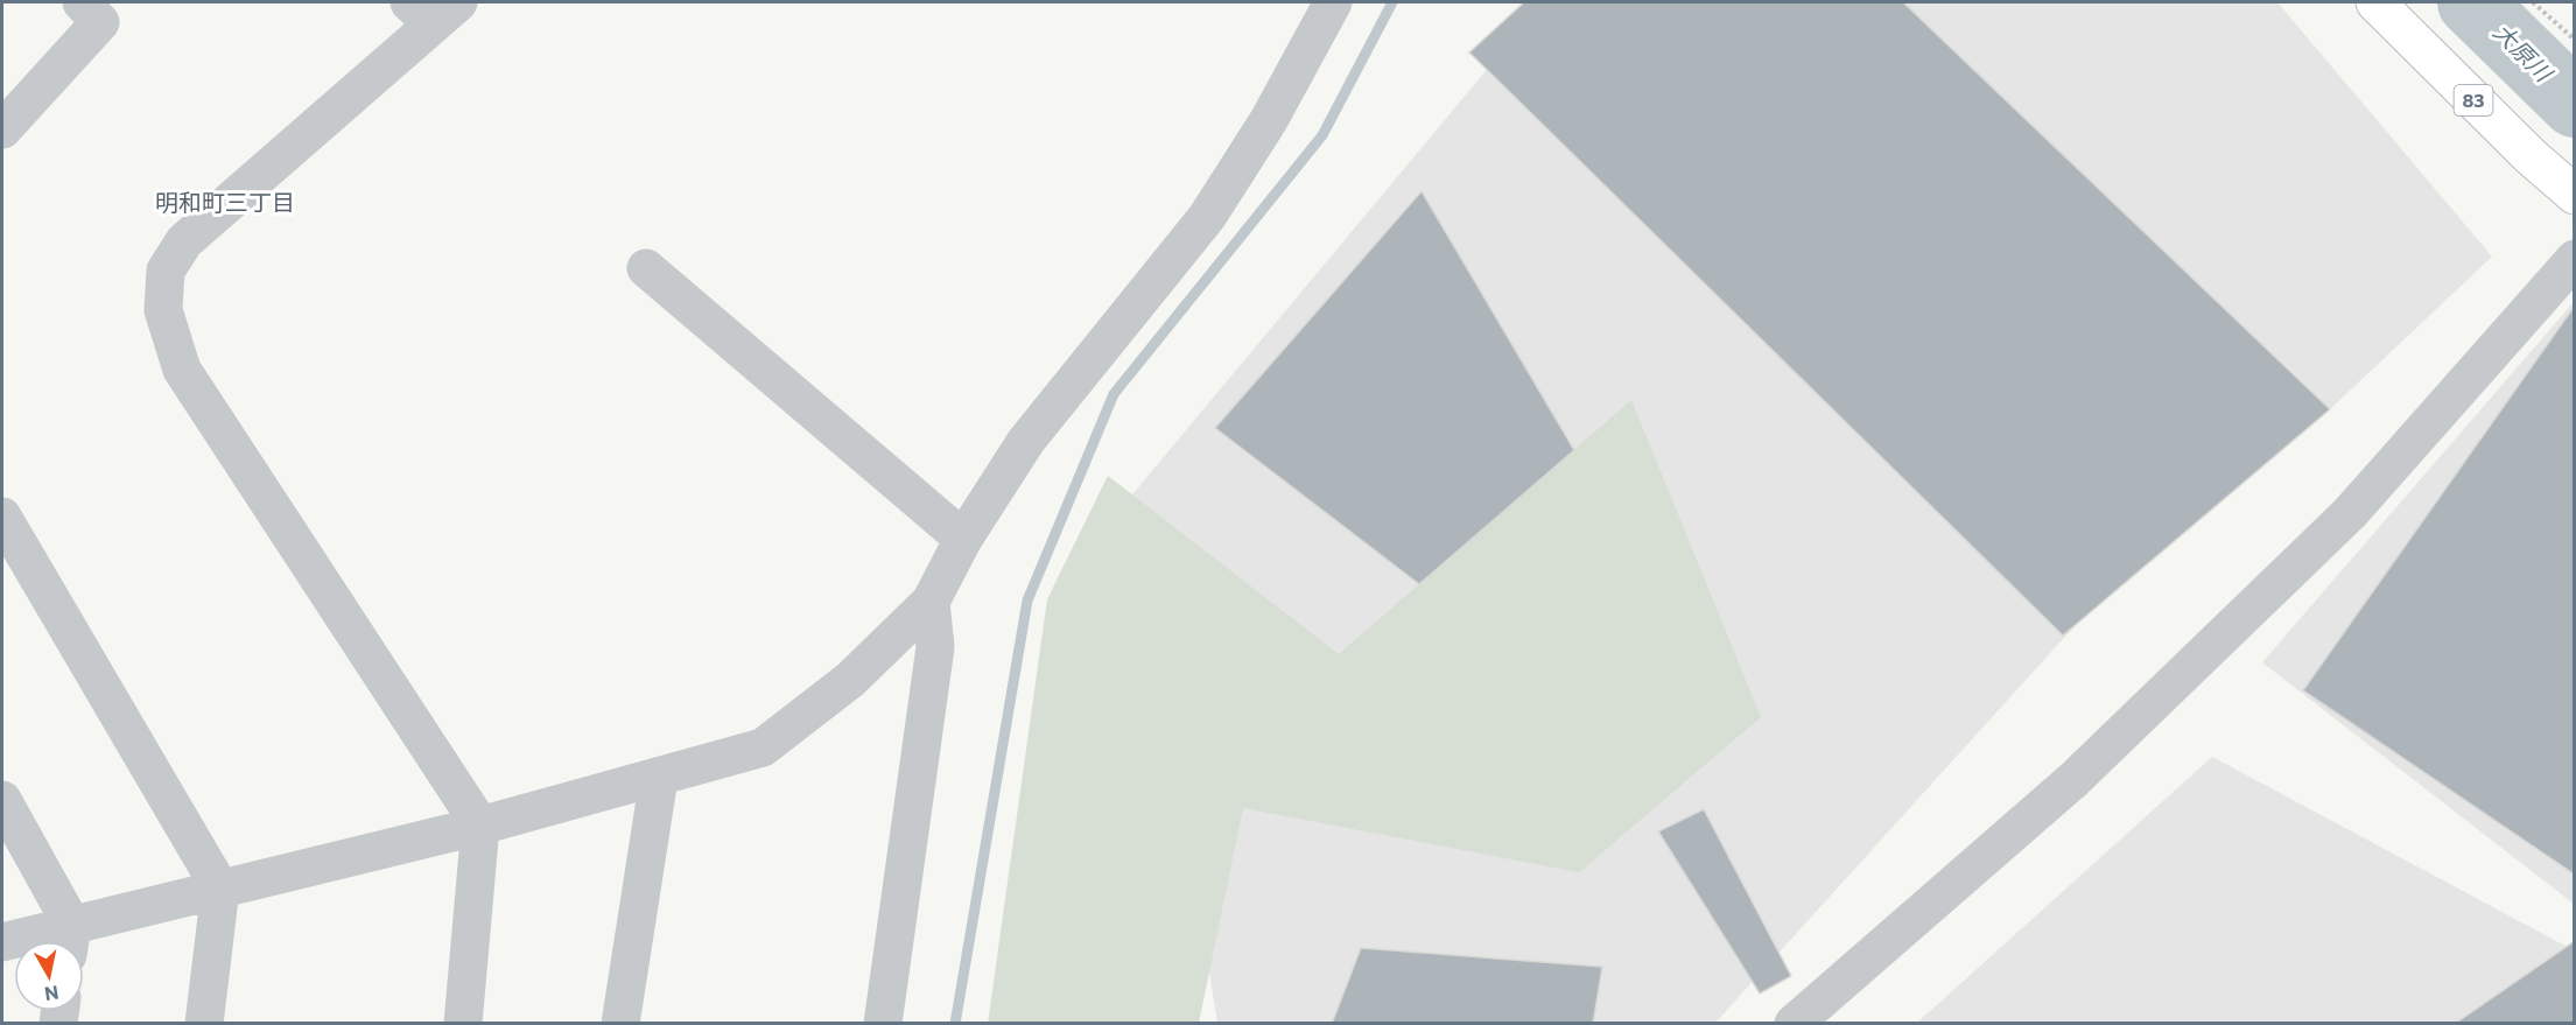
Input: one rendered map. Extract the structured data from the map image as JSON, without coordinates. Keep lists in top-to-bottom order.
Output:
{
  "streets": {
    "main road": ["83"]
  },
  "districts": ["明和町三丁目"],
  "water": ["大原川"],
  "north": "bottom"
}
